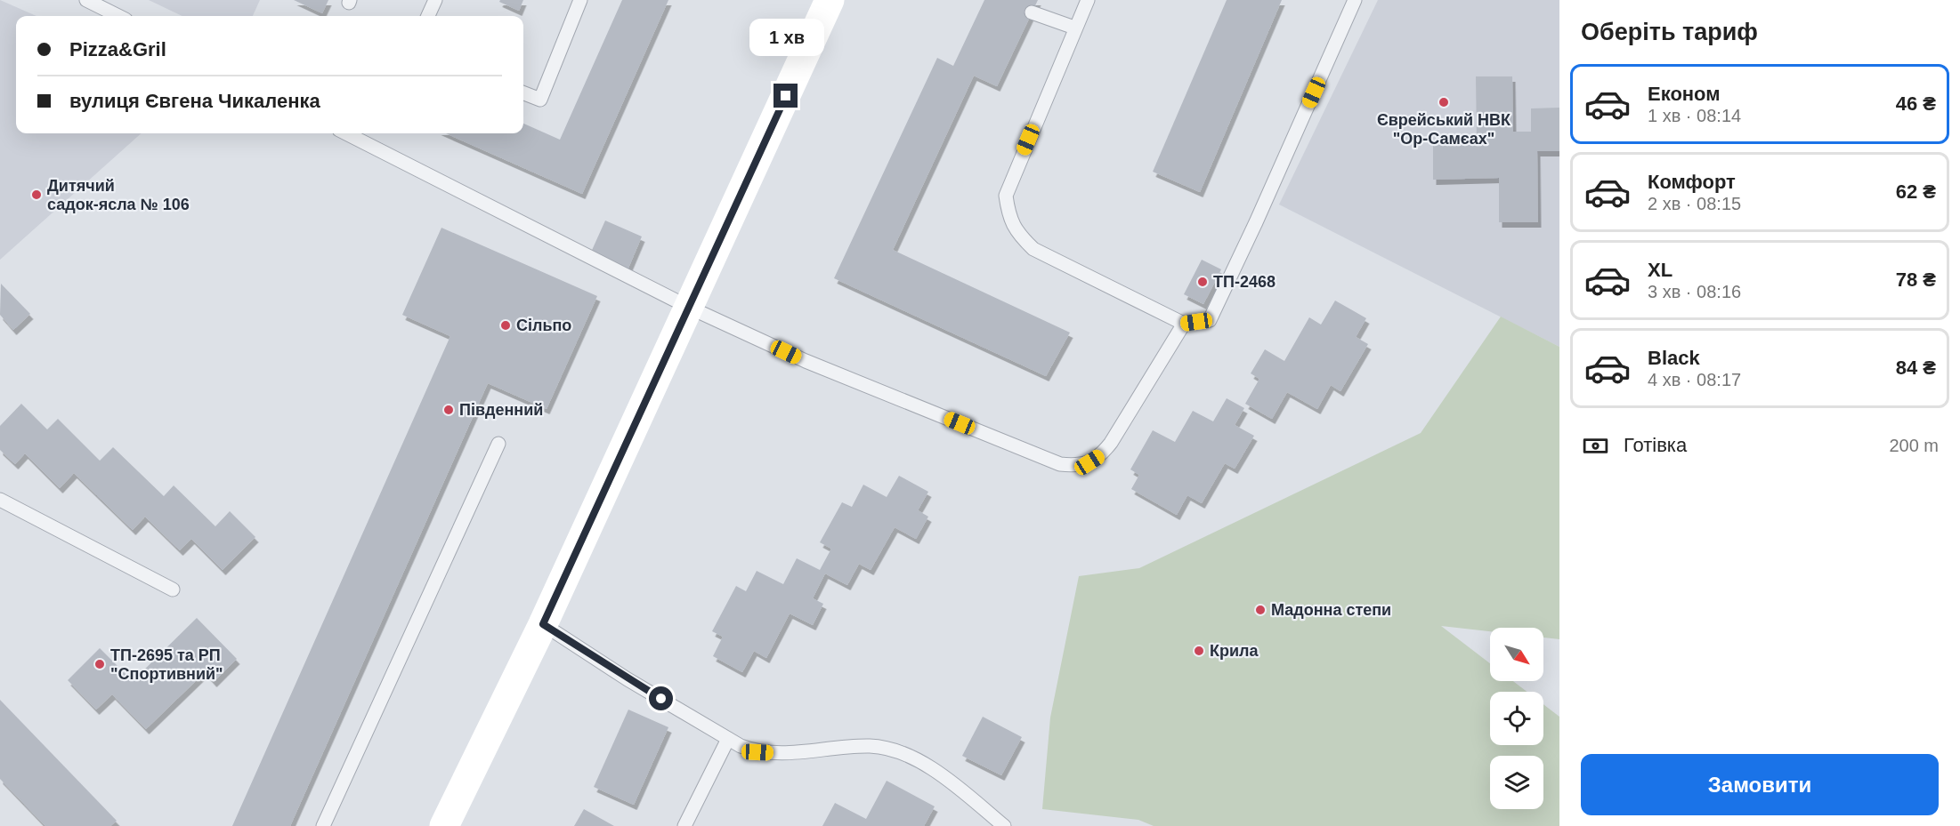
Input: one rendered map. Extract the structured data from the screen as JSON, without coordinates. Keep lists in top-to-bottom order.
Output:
{
  "places": [
    "Єврейський НВК \"Ор-Самєах\"",
    "Дитячий садок-ясла № 106",
    "ТП-2468",
    "Сільпо",
    "Південний",
    "Мадонна степи",
    "Крила",
    "ТП-2695 та РП \"Спортивний\""
  ],
  "north": "bottom right",
  "page": {
    "heading": "Оберіть тариф",
    "banner": ["Pizza&Gril", "вулиця Євгена Чикаленка"],
    "bubble": "1 хв",
    "list": [
      {
        "name": "Економ",
        "note": "1 хв · 08:14",
        "value": "46 ₴"
      },
      {
        "name": "Комфорт",
        "note": "2 хв · 08:15",
        "value": "62 ₴"
      },
      {
        "name": "XL",
        "note": "3 хв · 08:16",
        "value": "78 ₴"
      },
      {
        "name": "Black",
        "note": "4 хв · 08:17",
        "value": "84 ₴"
      }
    ],
    "pay": ["Готівка", "200 m"],
    "buttons": "Замовити"
  }
}
